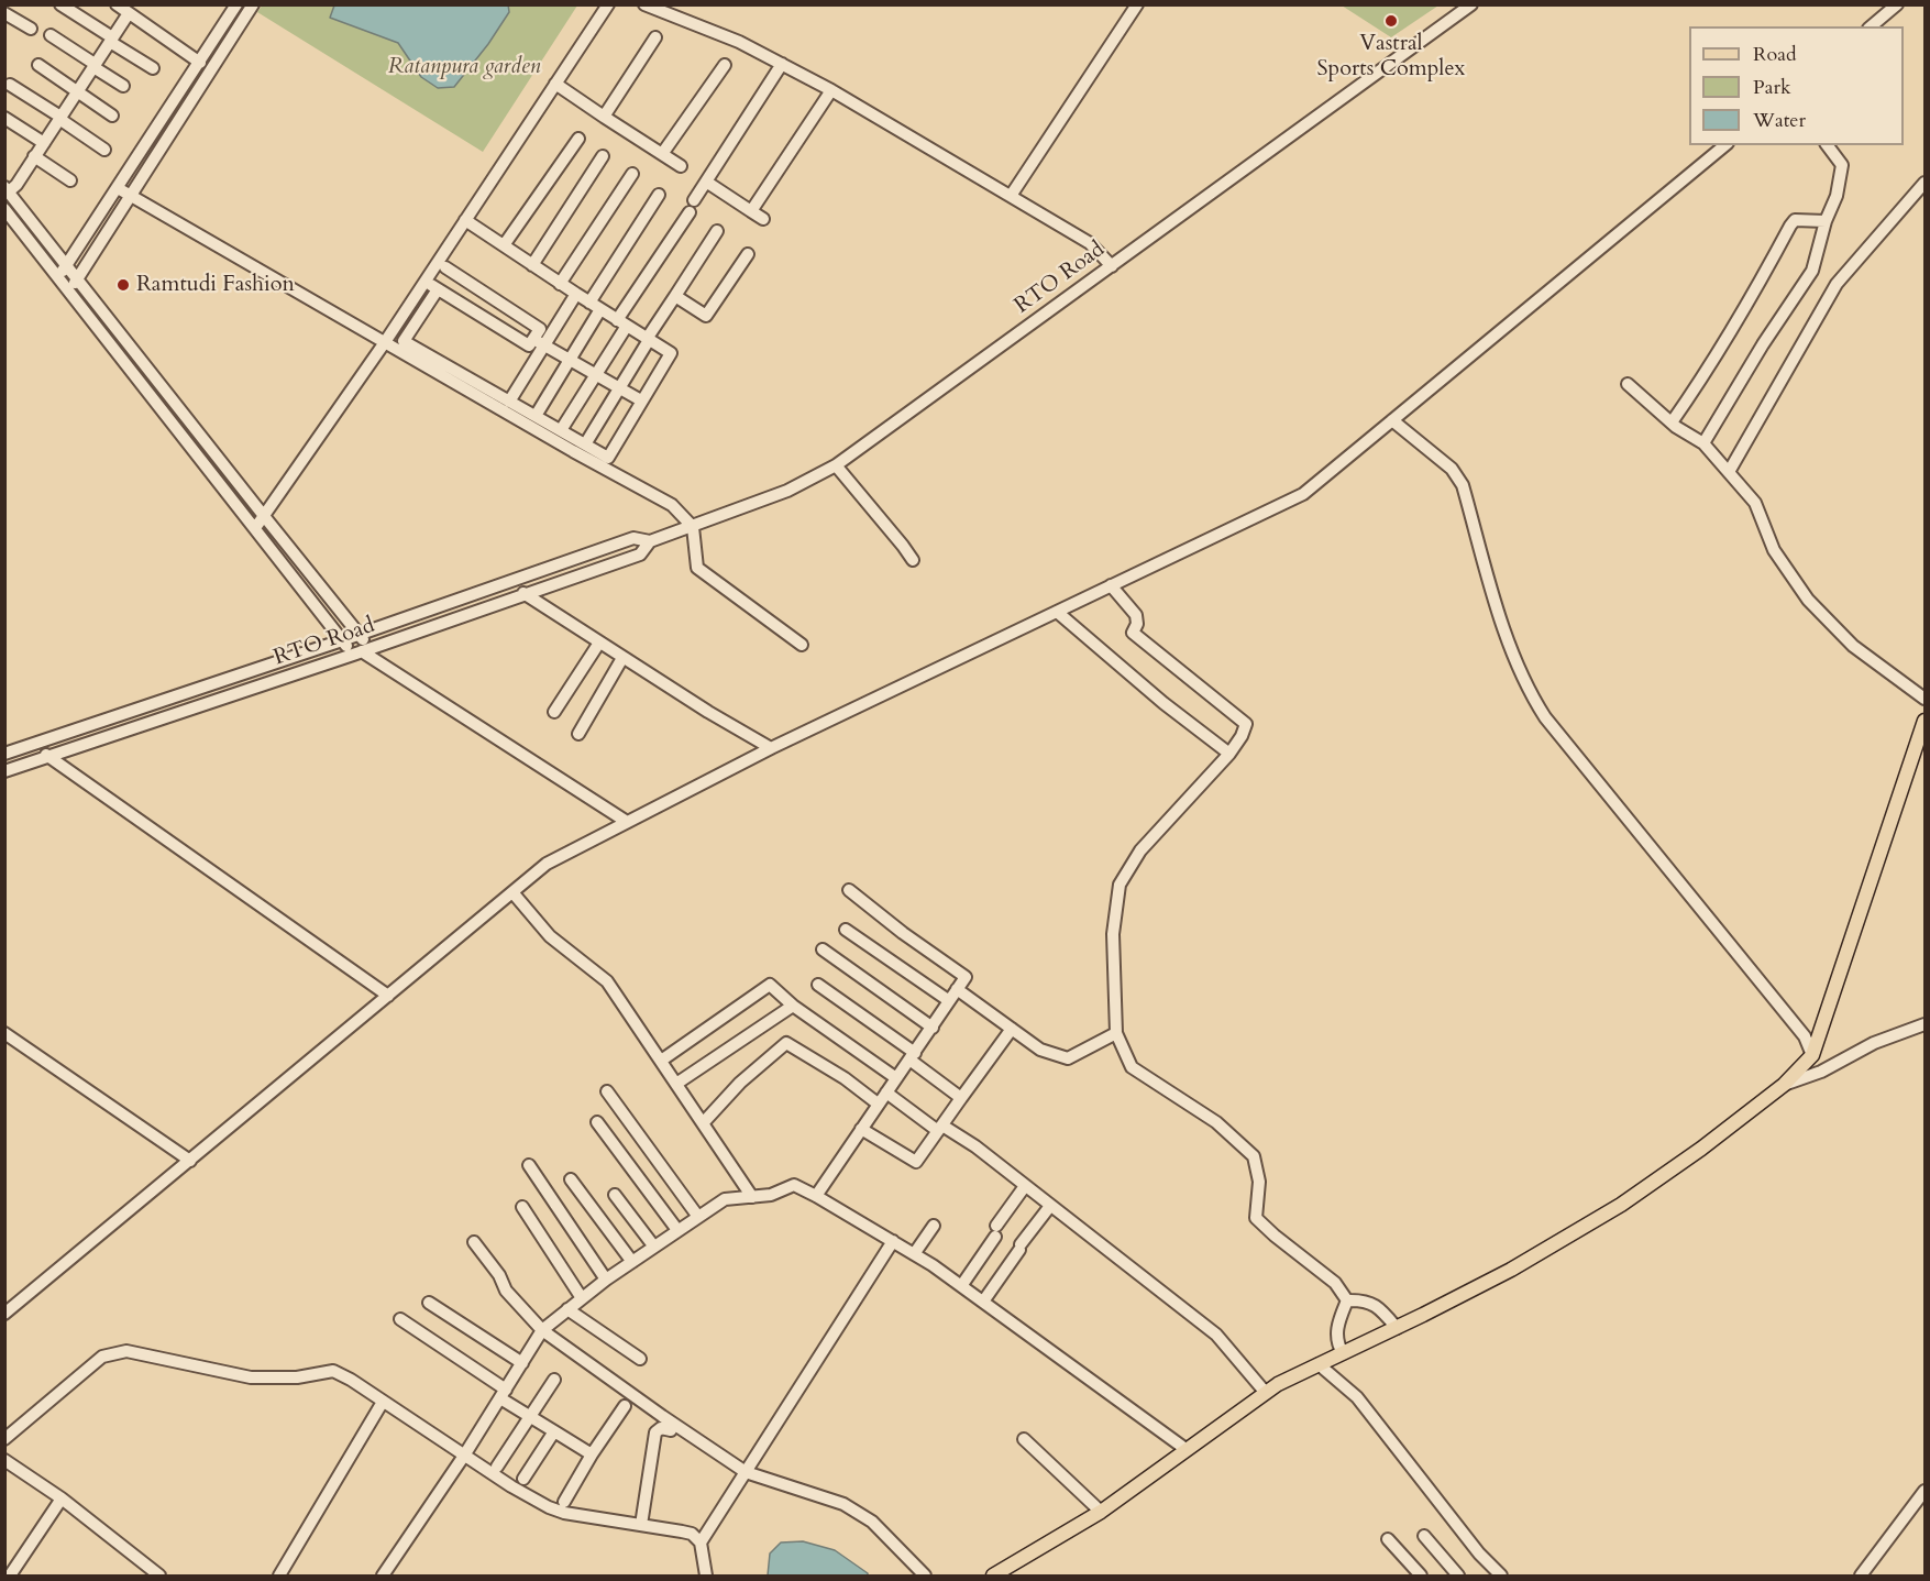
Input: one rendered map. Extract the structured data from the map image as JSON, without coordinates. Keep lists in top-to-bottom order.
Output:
{
  "streets": {
    "street": ["RTO Road"]
  },
  "parks": ["Ratanpura garden"],
  "places": ["Vastral Sports Complex", "Ramtudi Fashion"],
  "legend": ["Road", "Park", "Water"]
}
